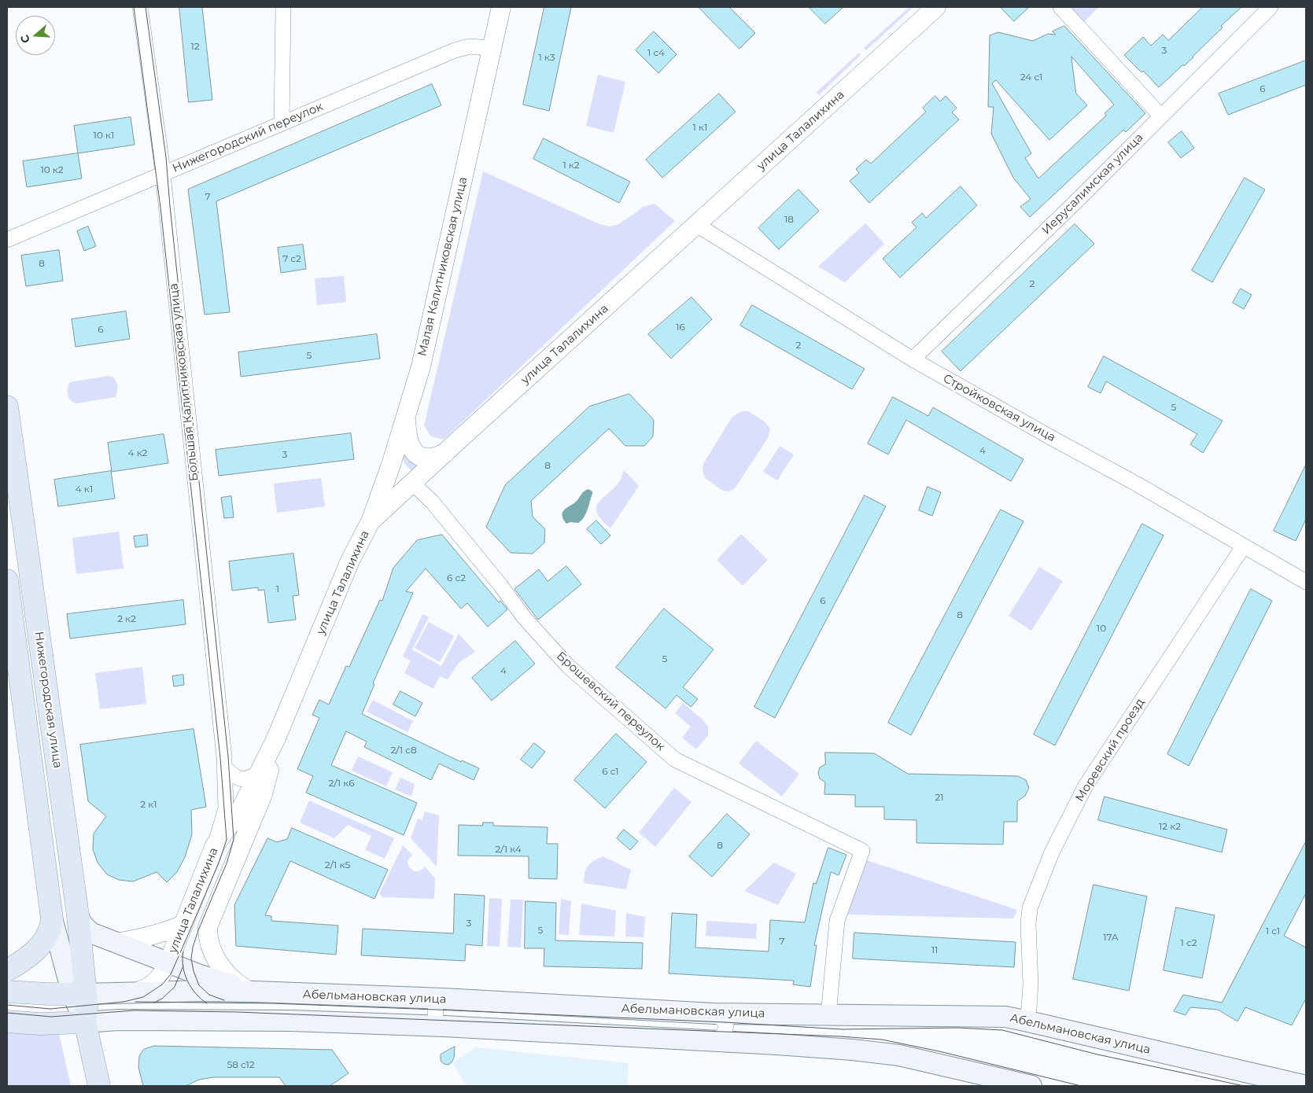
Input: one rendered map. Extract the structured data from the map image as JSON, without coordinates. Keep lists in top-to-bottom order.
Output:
{
  "streets": {
    "main road": ["Нижегородская улица", "Абельмановская улица"],
    "street": [
      "улица Талалихина",
      "Нижегородский переулок",
      "Иерусалимская улица",
      "Малая Калитниковская улица",
      "Большая Калитниковская улица",
      "Стройковская улица",
      "Брошевский переулок",
      "Моревский проезд"
    ]
  },
  "crossings": [
    ["улица Талалихина", "Малая Калитниковская улица"],
    ["улица Талалихина", "Большая Калитниковская улица"],
    ["улица Талалихина", "Стройковская улица"],
    ["улица Талалихина", "Брошевский переулок"],
    ["улица Талалихина", "Абельмановская улица"],
    ["Нижегородский переулок", "Малая Калитниковская улица"],
    ["Нижегородский переулок", "Большая Калитниковская улица"],
    ["Иерусалимская улица", "Стройковская улица"],
    ["Стройковская улица", "Моревский проезд"],
    ["Нижегородская улица", "Абельмановская улица"],
    ["Брошевский переулок", "Абельмановская улица"],
    ["Моревский проезд", "Абельмановская улица"]
  ],
  "house_numbers": [
    "12",
    "3",
    "1 с4",
    "1 к3",
    "24 с1",
    "6",
    "1 к1",
    "10 к1",
    "1 к2",
    "10 к2",
    "7",
    "18",
    "7 с2",
    "8",
    "2",
    "16",
    "6",
    "2",
    "5",
    "5",
    "4",
    "4 к2",
    "3",
    "8",
    "4 к1",
    "6 с2",
    "1",
    "6",
    "8",
    "2 к2",
    "10",
    "5",
    "4",
    "2/1 с8",
    "6 с1",
    "2/1 к6",
    "21",
    "2 к1",
    "12 к2",
    "8",
    "2/1 к4",
    "2/1 к5",
    "3",
    "5",
    "1 с1",
    "17А",
    "7",
    "1 с2",
    "11",
    "58 с12"
  ],
  "north": "left"
}
